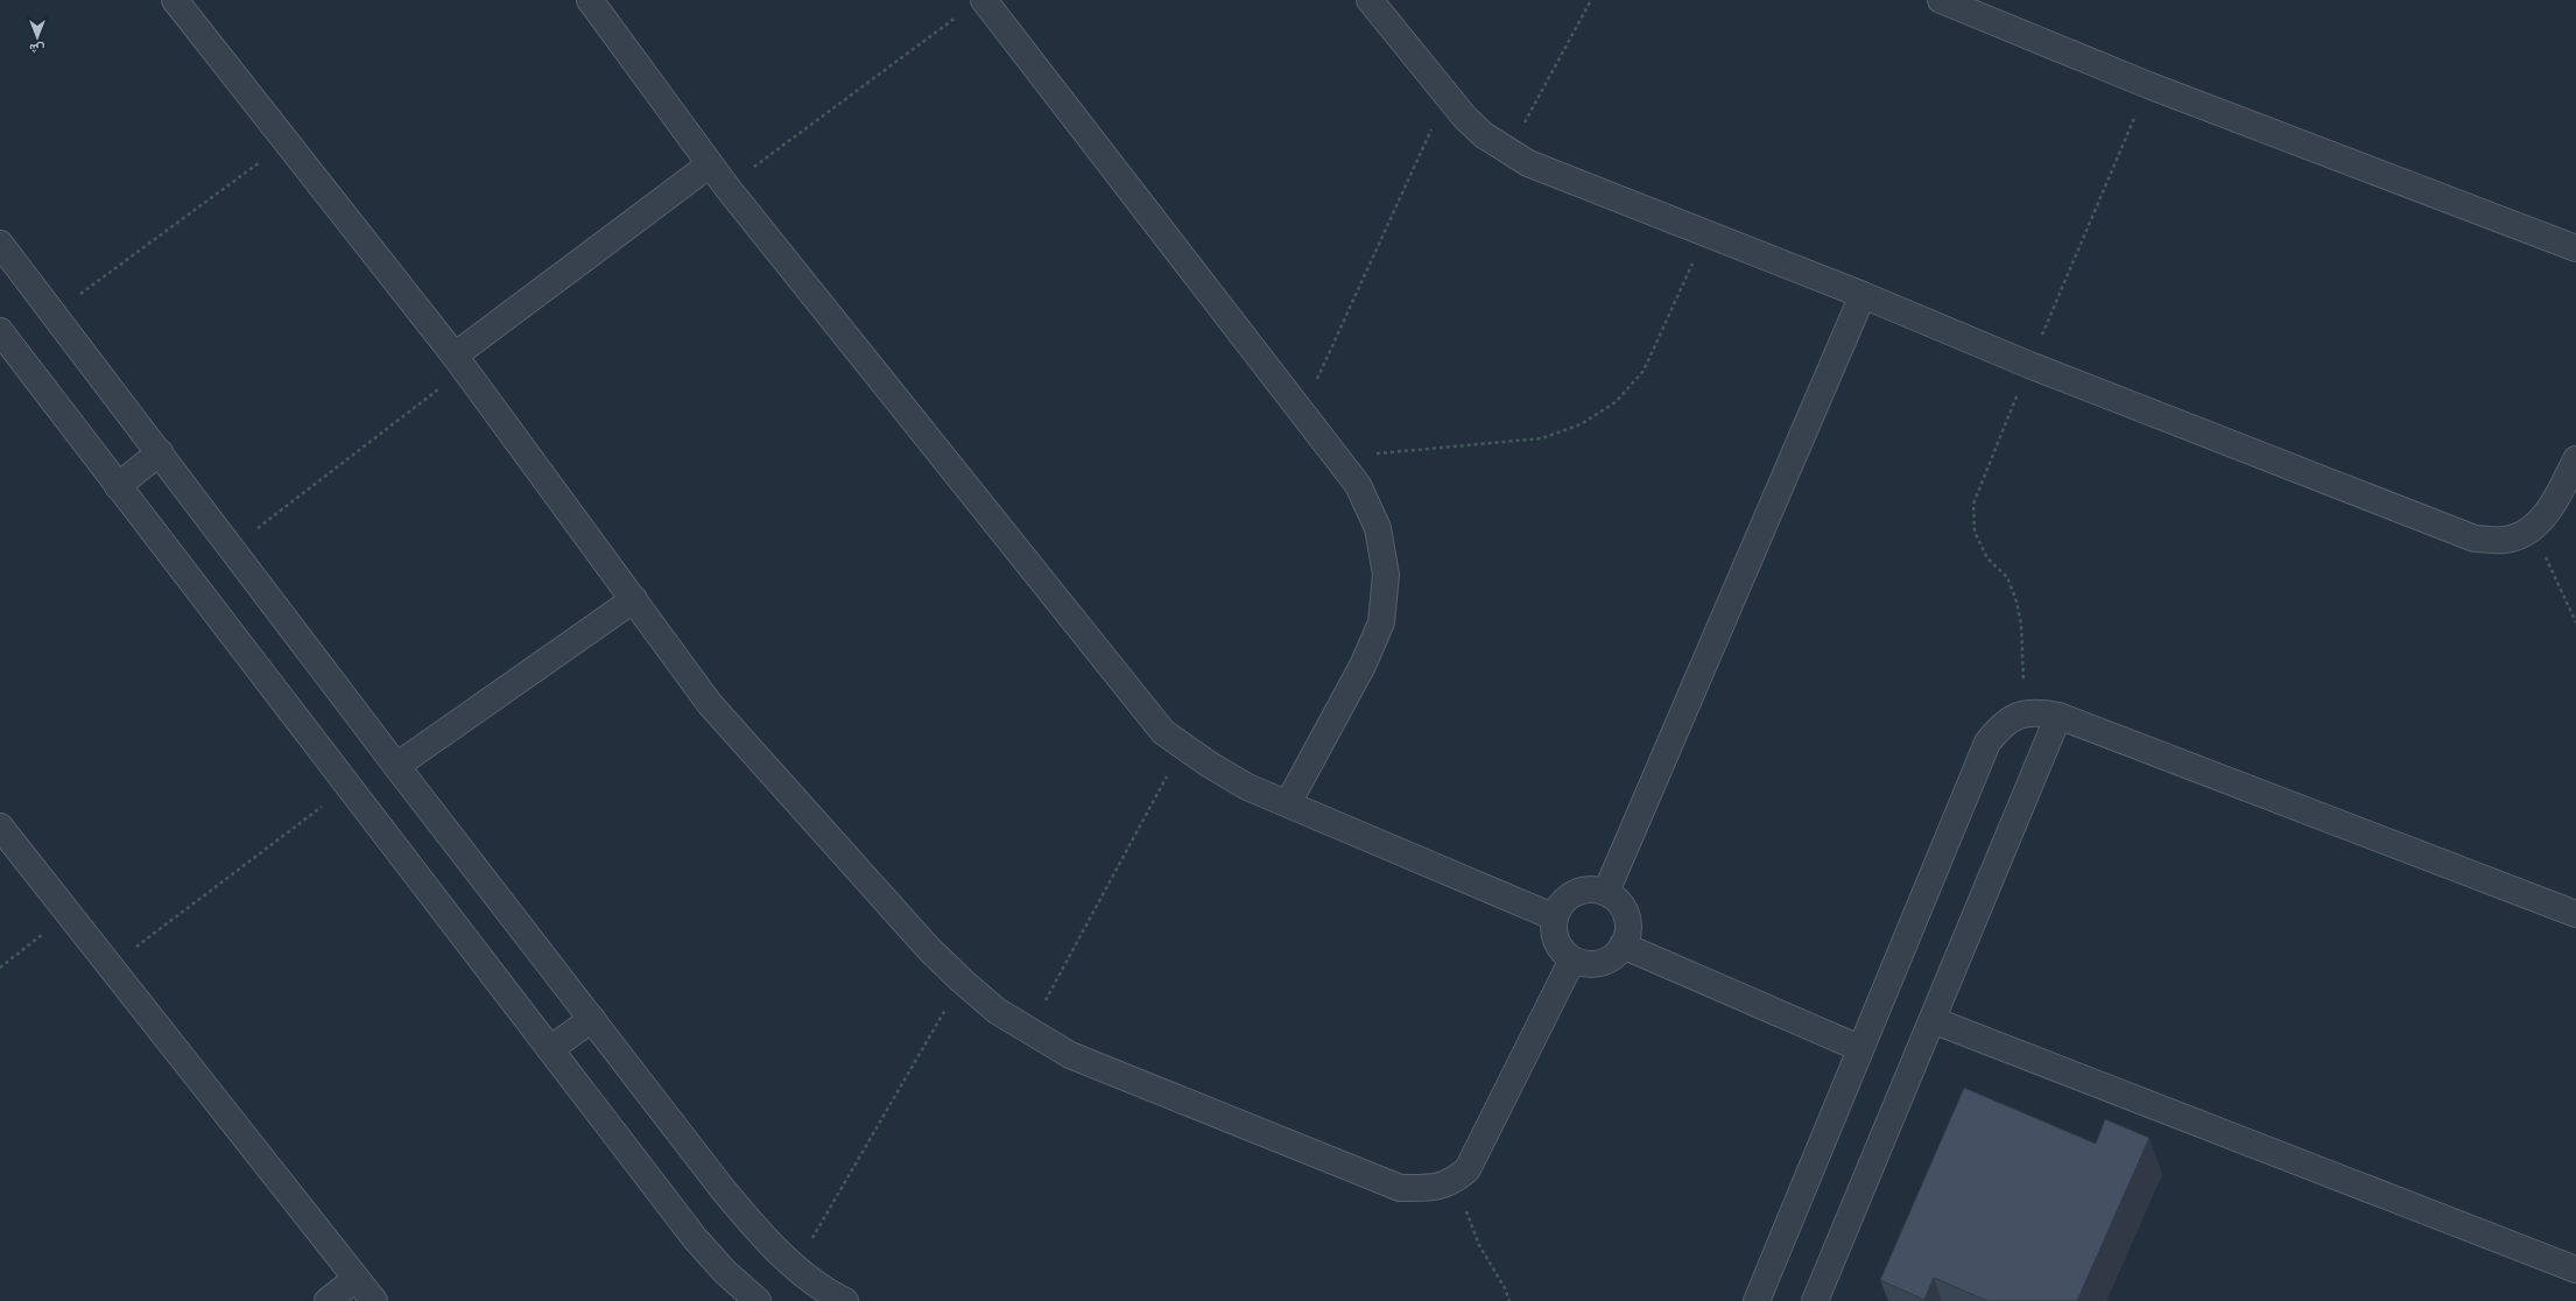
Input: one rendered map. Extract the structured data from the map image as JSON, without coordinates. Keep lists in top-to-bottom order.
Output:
{
  "north": "bottom"
}
